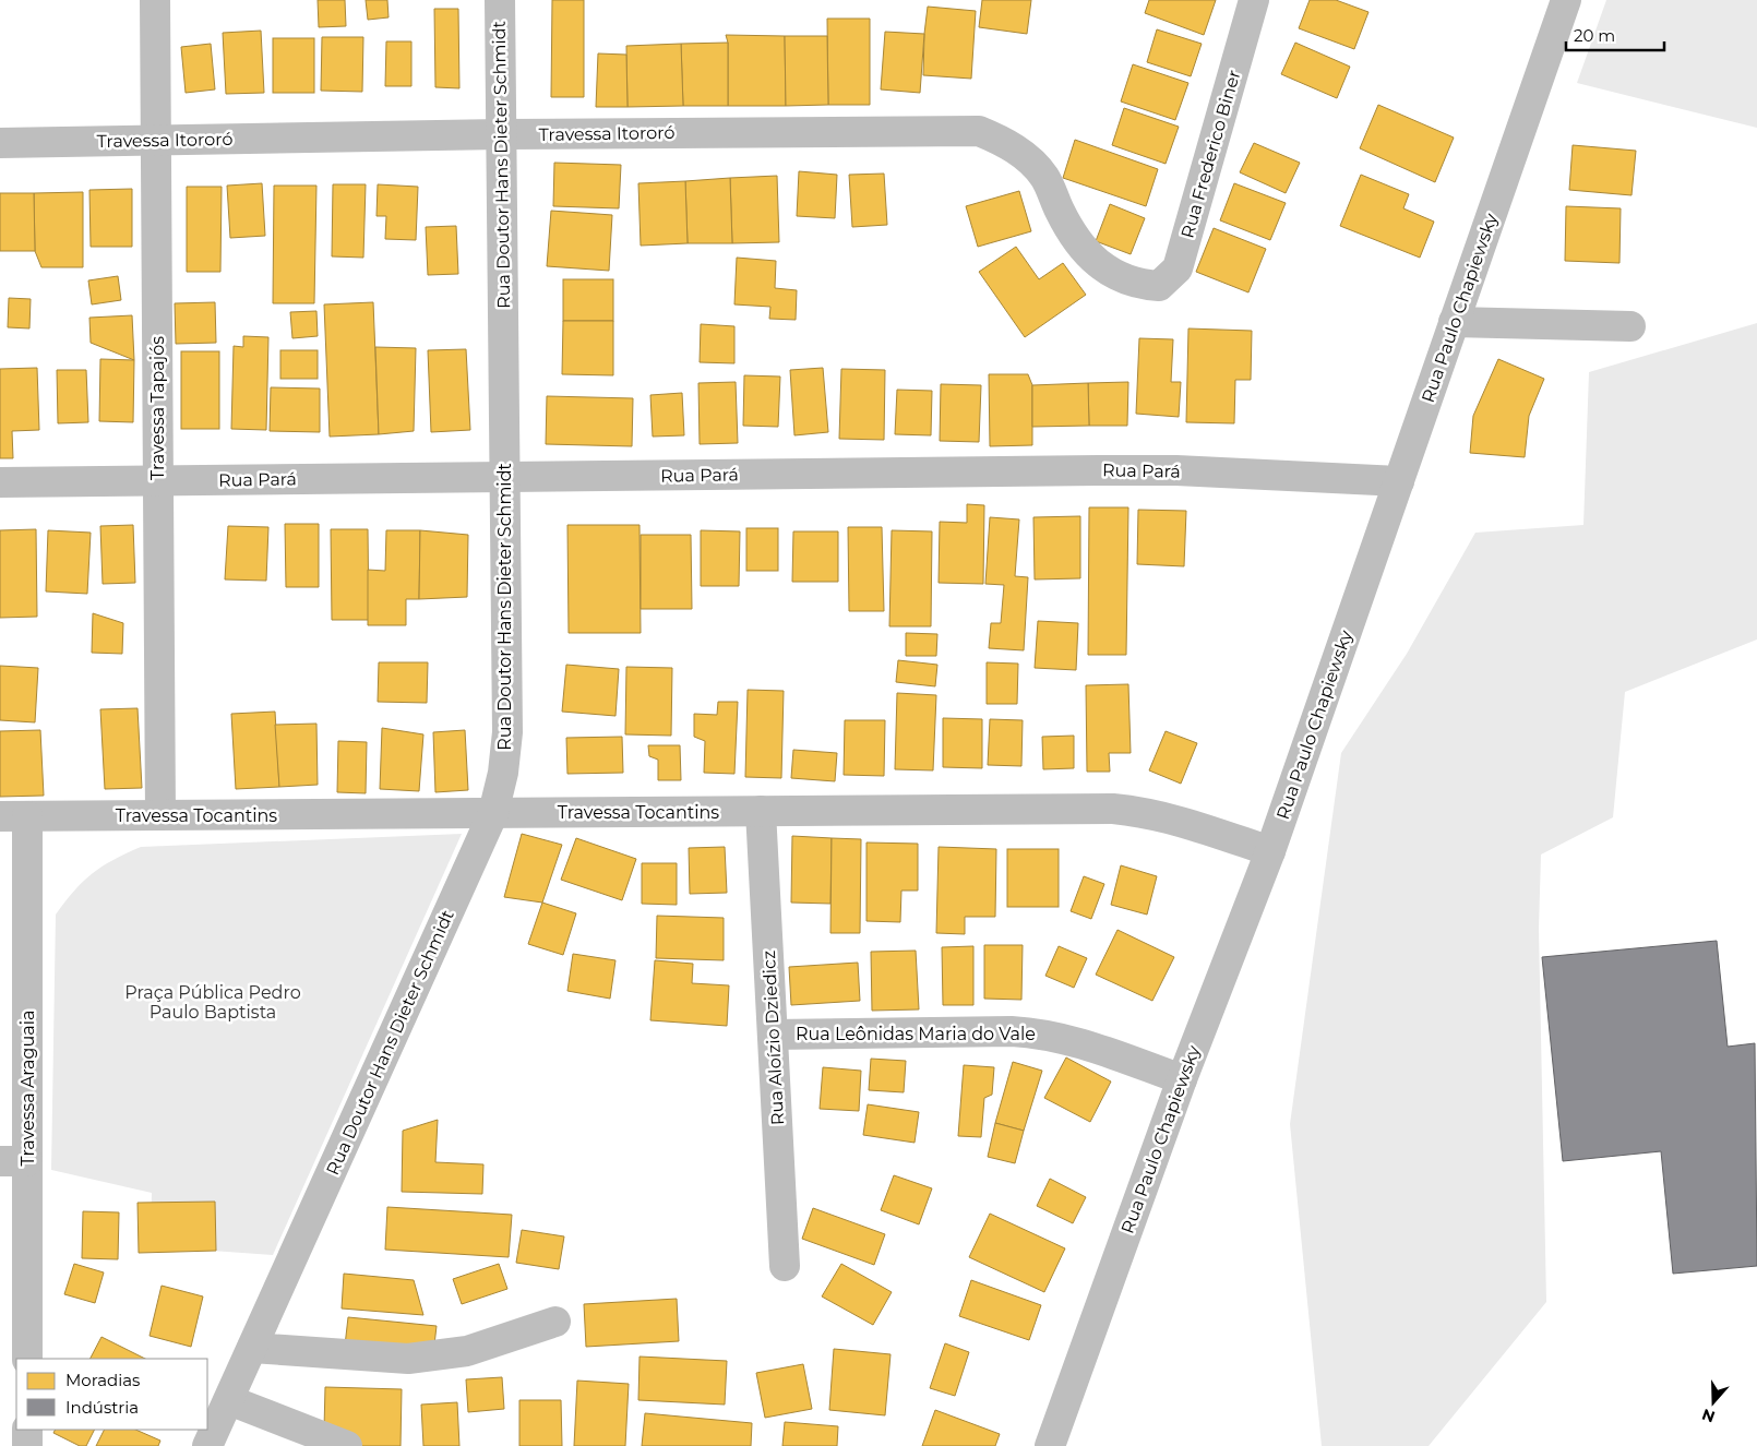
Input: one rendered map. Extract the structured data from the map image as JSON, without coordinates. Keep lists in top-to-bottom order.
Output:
{
  "streets": {
    "street": [
      "Travessa Itororó",
      "Rua Frederico Biner",
      "Rua Doutor Hans Dieter Schmidt",
      "Rua Paulo Chapiewsky",
      "Travessa Tapajós",
      "Rua Pará",
      "Travessa Tocantins",
      "Rua Leônidas Maria do Vale",
      "Rua Aloízio Dziedicz",
      "Travessa Araguaia"
    ]
  },
  "crossings": [
    ["Travessa Itororó", "Rua Frederico Biner"],
    ["Travessa Itororó", "Rua Doutor Hans Dieter Schmidt"],
    ["Travessa Itororó", "Travessa Tapajós"],
    ["Rua Doutor Hans Dieter Schmidt", "Rua Pará"],
    ["Rua Doutor Hans Dieter Schmidt", "Travessa Tocantins"],
    ["Rua Paulo Chapiewsky", "Rua Pará"],
    ["Rua Paulo Chapiewsky", "Travessa Tocantins"],
    ["Rua Paulo Chapiewsky", "Rua Leônidas Maria do Vale"],
    ["Travessa Tapajós", "Rua Pará"],
    ["Travessa Tapajós", "Travessa Tocantins"],
    ["Travessa Tocantins", "Rua Aloízio Dziedicz"],
    ["Travessa Tocantins", "Travessa Araguaia"],
    ["Rua Leônidas Maria do Vale", "Rua Aloízio Dziedicz"]
  ],
  "parks": ["Praça Pública Pedro Paulo Baptista"],
  "legend": ["Moradias", "Indústria"],
  "scale_bar": "20 m",
  "north": "bottom"
}
